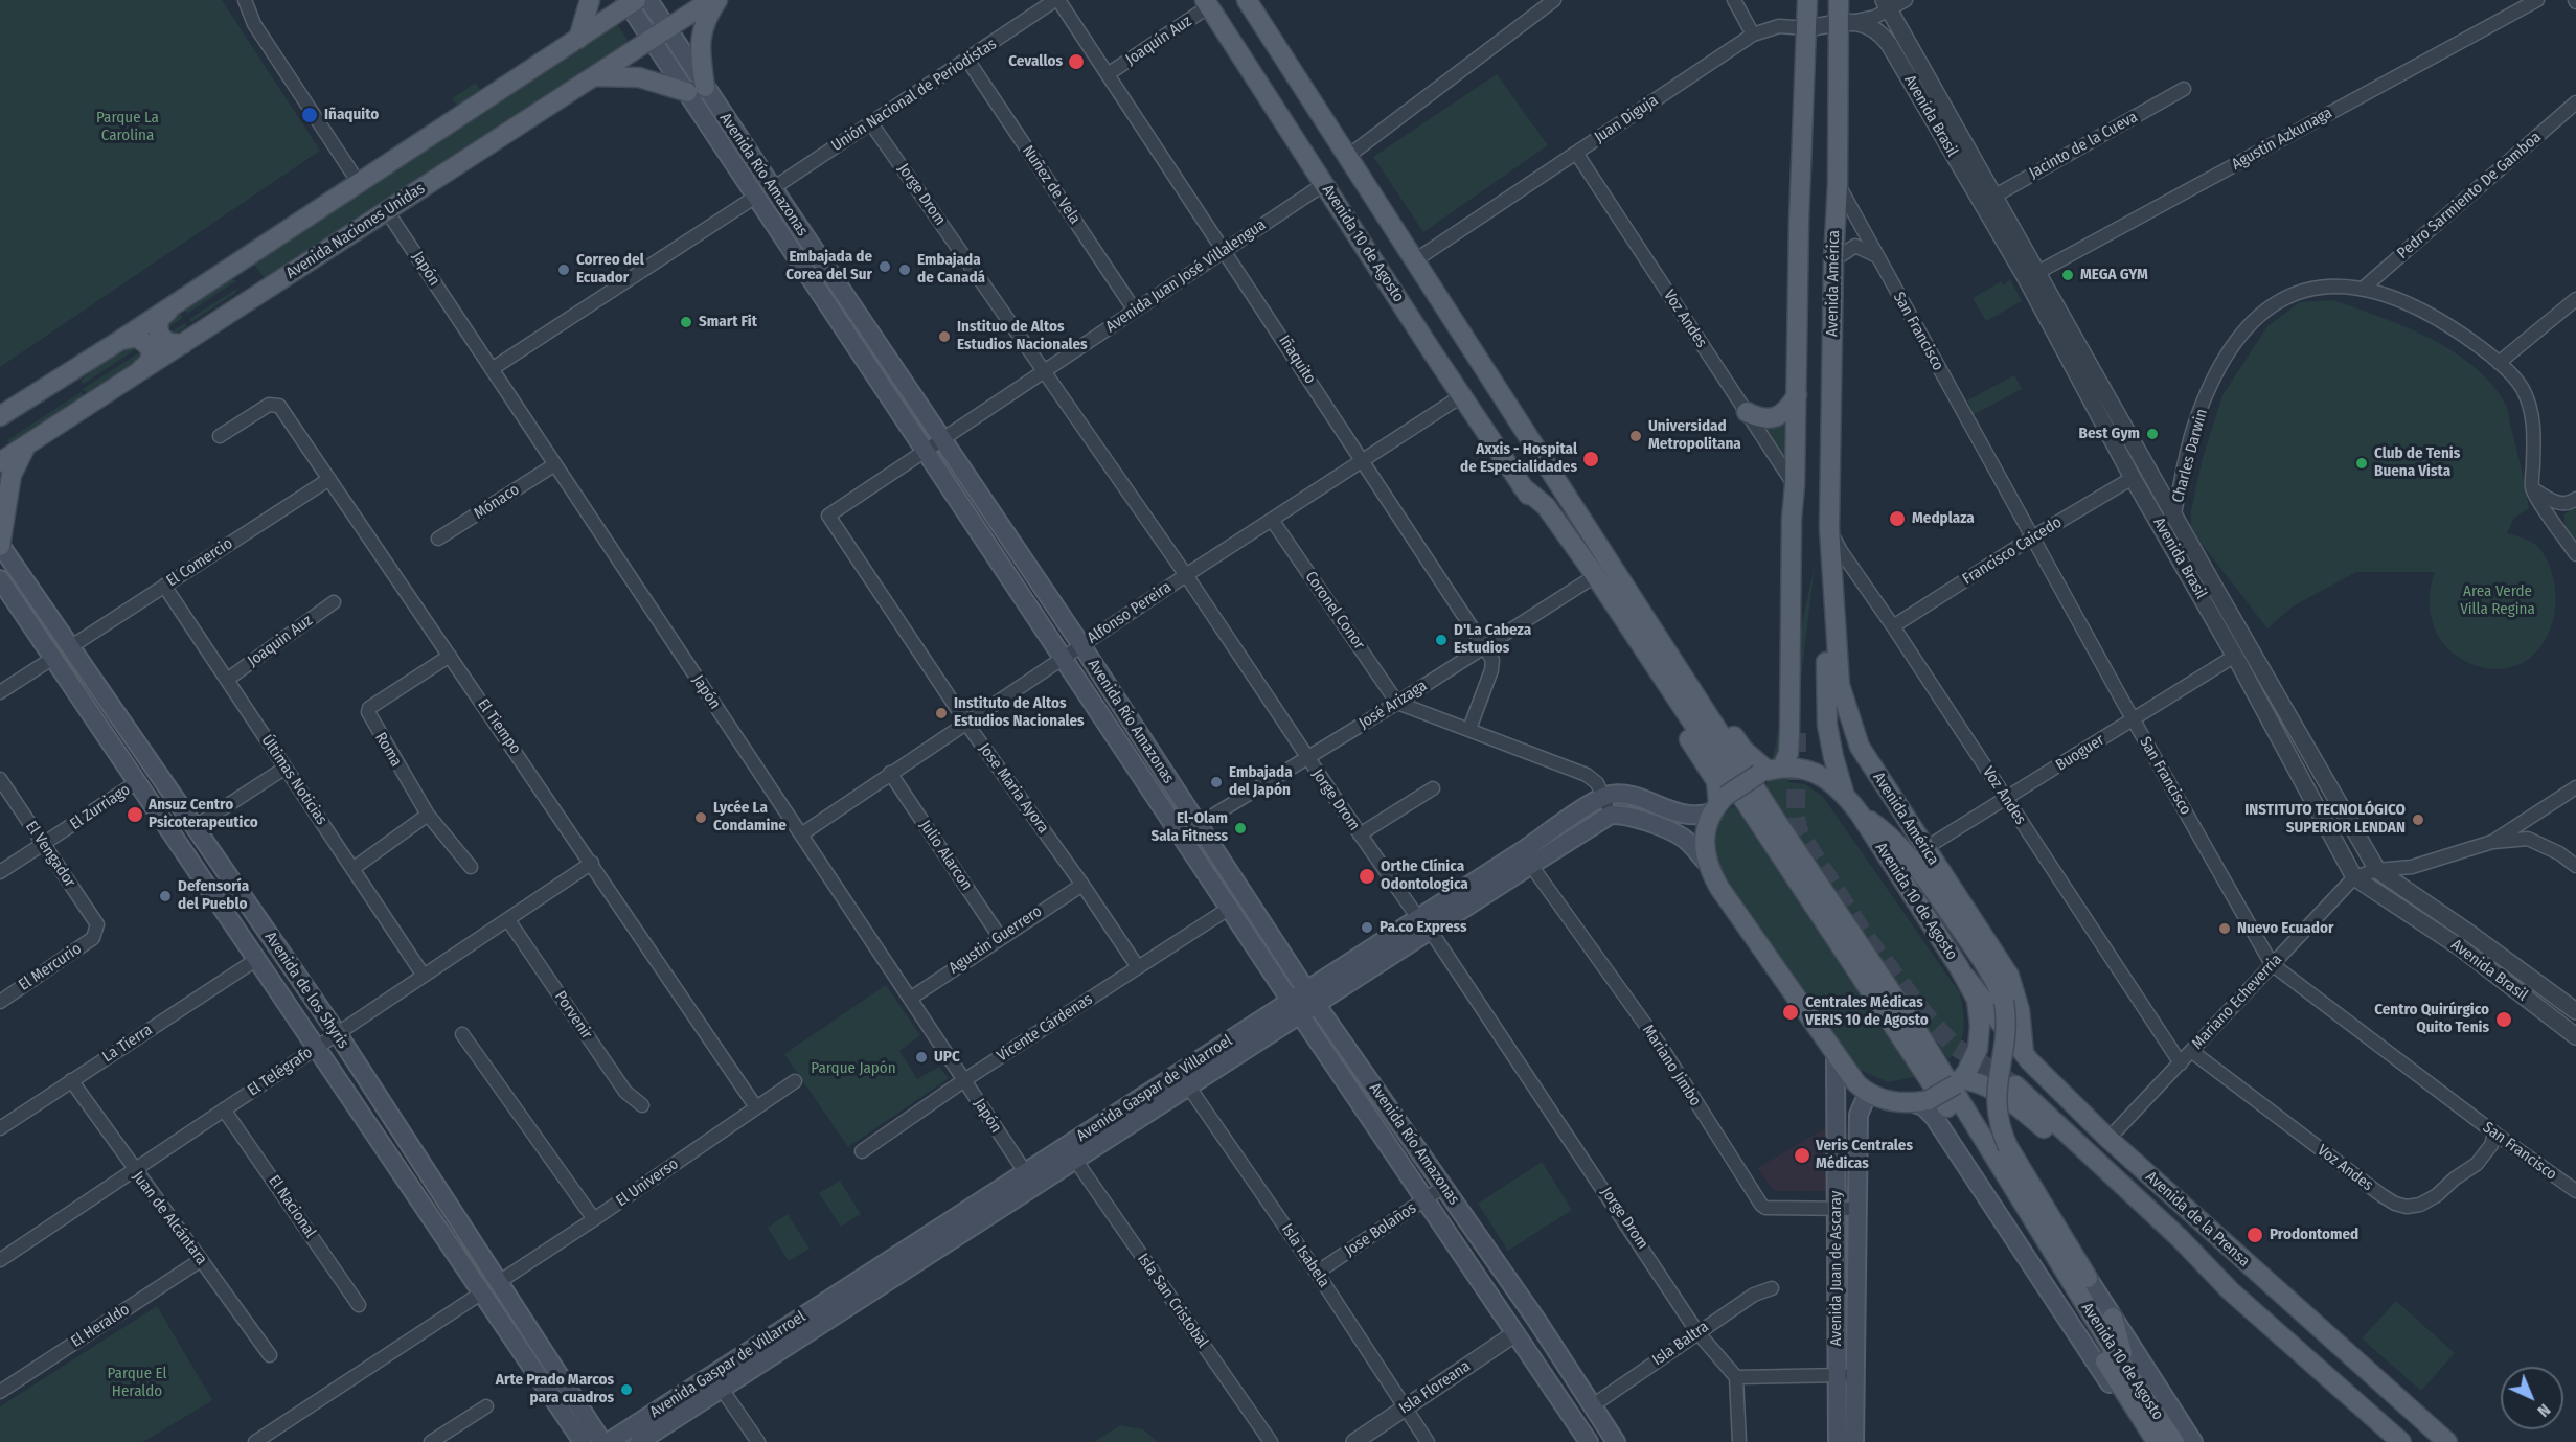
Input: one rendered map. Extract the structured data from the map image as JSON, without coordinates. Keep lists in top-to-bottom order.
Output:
{
  "streets": {
    "main road": [
      "Avenida Río Amazonas",
      "Avenida Naciones Unidas",
      "Avenida 10 de Agosto",
      "Avenida América",
      "Avenida de los Shyris",
      "Avenida Gaspar de Villarroel",
      "Avenida de la Prensa",
      "Avenida Juan de Ascaray"
    ],
    "street": [
      "Joaquín Auz",
      "Unión Nacional de Periodistas",
      "Avenida Brasil",
      "Juan Diguja",
      "Agustin Azkunaga",
      "Jacinto de la Cueva",
      "Nuñez de Vela",
      "Jorge Drom",
      "Pedro Sarmiento De Gamboa",
      "Japón",
      "Avenida Juan José Villalengua",
      "Voz Andes",
      "San Francisco",
      "Iñaquito",
      "Charles Darwin",
      "Mónaco",
      "Francisco Caicedo",
      "El Comercio",
      "Coronel Conor",
      "Alfonso Pereira",
      "Joaquin Auz",
      "José Arizaga",
      "El Tiempo",
      "Roma",
      "Buoguer",
      "Últimas Noticias",
      "Jose Maria Ayora",
      "El Zurriago",
      "El Vengador",
      "Julio Alarcon",
      "Agustin Guerrero",
      "El Mercurio",
      "Mariano Echeverria",
      "Porvenir",
      "Vicente Cárdenas",
      "La Tierra",
      "Mariano Jimbo",
      "El Telégrafo",
      "El Universo",
      "El Nacional",
      "Juan de Alcántara",
      "Jose Bolaños",
      "Isla Isabela",
      "Isla San Cristobal",
      "El Heraldo",
      "Isla Baltra",
      "Isla Floreana"
    ]
  },
  "crossings": [
    ["Joaquín Auz", "Avenida 10 de Agosto"],
    ["Joaquín Auz", "Iñaquito"],
    ["Unión Nacional de Periodistas", "Avenida Río Amazonas"],
    ["Unión Nacional de Periodistas", "Nuñez de Vela"],
    ["Unión Nacional de Periodistas", "Jorge Drom"],
    ["Unión Nacional de Periodistas", "Japón"],
    ["Unión Nacional de Periodistas", "Iñaquito"],
    ["Avenida Brasil", "Juan Diguja"],
    ["Avenida Brasil", "Agustin Azkunaga"],
    ["Avenida Brasil", "Jacinto de la Cueva"],
    ["Avenida Brasil", "Avenida América"],
    ["Avenida Brasil", "Charles Darwin"],
    ["Avenida Brasil", "Francisco Caicedo"],
    ["Avenida Brasil", "Buoguer"],
    ["Avenida Brasil", "Mariano Echeverria"],
    ["Juan Diguja", "Avenida 10 de Agosto"],
    ["Juan Diguja", "Avenida América"],
    ["Juan Diguja", "Voz Andes"],
    ["Avenida Río Amazonas", "Avenida Naciones Unidas"],
    ["Avenida Río Amazonas", "Avenida Juan José Villalengua"],
    ["Avenida Río Amazonas", "Alfonso Pereira"],
    ["Avenida Río Amazonas", "José Arizaga"],
    ["Avenida Río Amazonas", "Vicente Cárdenas"],
    ["Avenida Río Amazonas", "Avenida Gaspar de Villarroel"],
    ["Avenida Río Amazonas", "Jose Bolaños"],
    ["Avenida Río Amazonas", "Isla Baltra"],
    ["Avenida Río Amazonas", "Isla Floreana"],
    ["Nuñez de Vela", "Avenida Juan José Villalengua"],
    ["Jorge Drom", "Avenida Juan José Villalengua"],
    ["Jorge Drom", "Alfonso Pereira"],
    ["Jorge Drom", "José Arizaga"],
    ["Jorge Drom", "Avenida Gaspar de Villarroel"],
    ["Jorge Drom", "Isla Baltra"],
    ["Pedro Sarmiento De Gamboa", "Charles Darwin"],
    ["Avenida Naciones Unidas", "Japón"],
    ["Avenida 10 de Agosto", "Avenida Juan José Villalengua"],
    ["Avenida 10 de Agosto", "Avenida América"],
    ["Avenida 10 de Agosto", "Alfonso Pereira"],
    ["Avenida 10 de Agosto", "José Arizaga"],
    ["Avenida 10 de Agosto", "Avenida de la Prensa"],
    ["Avenida 10 de Agosto", "Avenida Juan de Ascaray"],
    ["Japón", "Mónaco"],
    ["Japón", "Alfonso Pereira"],
    ["Japón", "Agustin Guerrero"],
    ["Japón", "Vicente Cárdenas"],
    ["Japón", "Avenida Gaspar de Villarroel"],
    ["Avenida Juan José Villalengua", "Iñaquito"],
    ["Avenida Juan José Villalengua", "Jose Maria Ayora"],
    ["Avenida América", "Voz Andes"],
    ["Avenida América", "San Francisco"],
    ["Avenida América", "Buoguer"],
    ["Avenida América", "Avenida de la Prensa"],
    ["Voz Andes", "San Francisco"],
    ["Voz Andes", "Francisco Caicedo"],
    ["Voz Andes", "Buoguer"],
    ["Voz Andes", "Mariano Echeverria"],
    ["San Francisco", "Francisco Caicedo"],
    ["San Francisco", "Buoguer"],
    ["San Francisco", "Mariano Echeverria"],
    ["Iñaquito", "Alfonso Pereira"],
    ["Iñaquito", "José Arizaga"],
    ["El Comercio", "El Tiempo"],
    ["El Comercio", "Últimas Noticias"],
    ["El Comercio", "Avenida de los Shyris"],
    ["Coronel Conor", "Alfonso Pereira"],
    ["Coronel Conor", "José Arizaga"],
    ["Alfonso Pereira", "Jose Maria Ayora"],
    ["Alfonso Pereira", "Julio Alarcon"],
    ["Joaquin Auz", "Últimas Noticias"],
    ["El Tiempo", "Roma"],
    ["El Tiempo", "El Telégrafo"],
    ["El Tiempo", "El Universo"],
    ["Últimas Noticias", "El Telégrafo"],
    ["Jose Maria Ayora", "Agustin Guerrero"],
    ["Jose Maria Ayora", "Vicente Cárdenas"],
    ["El Zurriago", "El Vengador"],
    ["El Zurriago", "Avenida de los Shyris"],
    ["El Vengador", "El Mercurio"],
    ["Julio Alarcon", "Agustin Guerrero"],
    ["Avenida de los Shyris", "La Tierra"],
    ["Avenida de los Shyris", "El Telégrafo"],
    ["Avenida de los Shyris", "El Universo"],
    ["Mariano Echeverria", "Avenida de la Prensa"],
    ["Porvenir", "El Telégrafo"],
    ["La Tierra", "Juan de Alcántara"],
    ["Mariano Jimbo", "Avenida Gaspar de Villarroel"],
    ["Mariano Jimbo", "Avenida Juan de Ascaray"],
    ["El Telégrafo", "El Nacional"],
    ["El Telégrafo", "Juan de Alcántara"],
    ["Avenida Gaspar de Villarroel", "Isla Isabela"],
    ["Avenida Gaspar de Villarroel", "Isla San Cristobal"],
    ["Juan de Alcántara", "El Heraldo"],
    ["Jose Bolaños", "Isla Isabela"],
    ["Isla Isabela", "Isla Floreana"]
  ],
  "parks": [
    "Parque La Carolina",
    "Area Verde Villa Regina",
    "Parque Japón",
    "Parque El Heraldo"
  ],
  "places": [
    "Cevallos",
    "Iñaquito",
    "Embajada de Corea del Sur",
    "Correo del Ecuador",
    "Embajada de Canadá",
    "MEGA GYM",
    "Smart Fit",
    "Instituo de Altos Estudios Nacionales",
    "Best Gym",
    "Universidad Metropolitana",
    "Axxis - Hospital de Especialidades",
    "Club de Tenis Buena Vista",
    "Medplaza",
    "D'La Cabeza Estudios",
    "Instituto de Altos Estudios Nacionales",
    "Embajada del Japón",
    "Ansuz Centro Psicoterapeutico",
    "Lycée La Condamine",
    "INSTITUTO TECNOLÓGICO SUPERIOR LENDAN",
    "El-Olam Sala Fitness",
    "Orthe Clínica Odontologica",
    "Defensoría del Pueblo",
    "Pa.co Express",
    "Nuevo Ecuador",
    "Centrales Médicas VERIS 10 de Agosto",
    "Centro Quirúrgico Quito Tenis",
    "UPC",
    "Veris Centrales Médicas",
    "Prodontomed",
    "Arte Prado Marcos para cuadros"
  ],
  "north": "bottom right"
}
